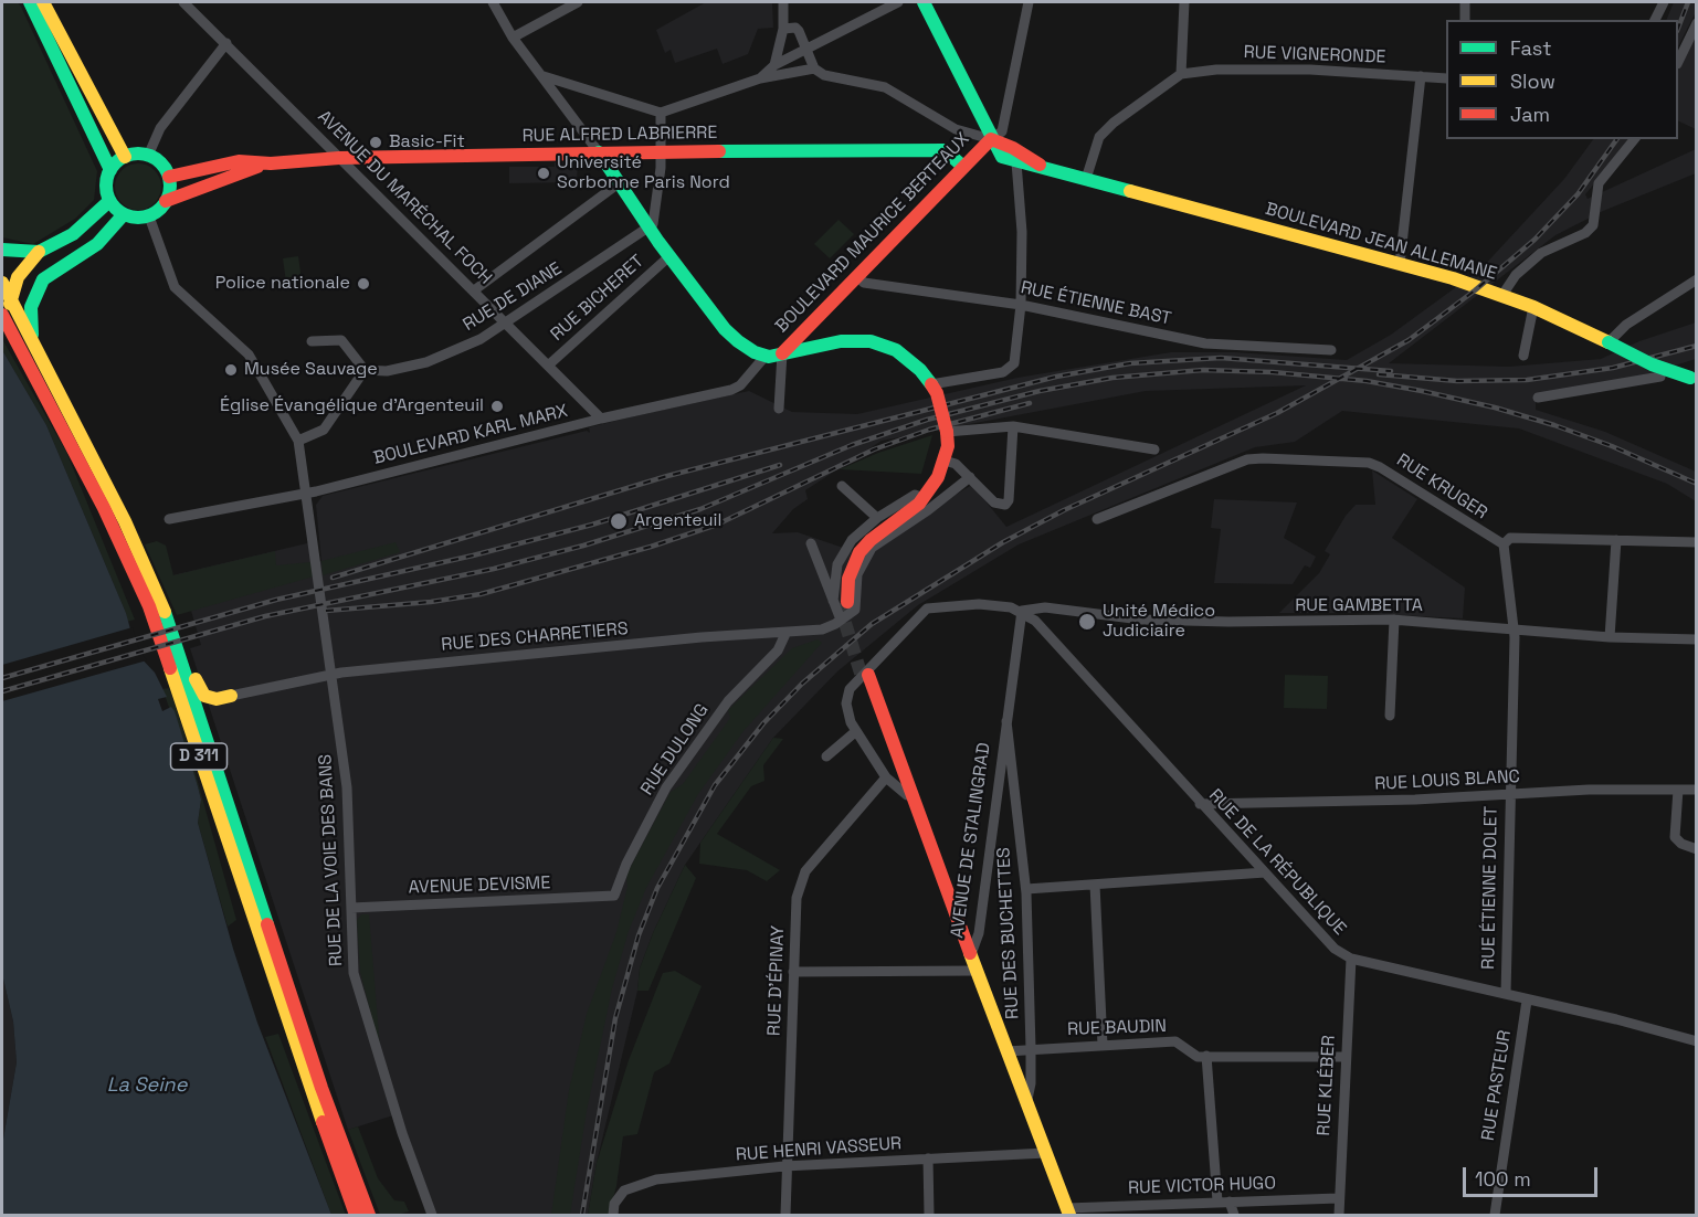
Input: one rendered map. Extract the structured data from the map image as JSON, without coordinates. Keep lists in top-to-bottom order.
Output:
{
  "streets": {
    "main road": [
      "RUE ALFRED LABRIERRE",
      "BOULEVARD MAURICE BERTEAUX",
      "BOULEVARD JEAN ALLEMANE",
      "D 311",
      "AVENUE DE STALINGRAD"
    ],
    "street": [
      "RUE VIGNERONDE",
      "AVENUE DU MARÉCHAL FOCH",
      "RUE DE DIANE",
      "RUE BICHERET",
      "RUE ÉTIENNE BAST",
      "BOULEVARD KARL MARX",
      "RUE KRUGER",
      "RUE GAMBETTA",
      "RUE DES CHARRETIERS",
      "RUE DULONG",
      "RUE LOUIS BLANC",
      "RUE DE LA VOIE DES BANS",
      "RUE DE LA RÉPUBLIQUE",
      "AVENUE DEVISME",
      "RUE ÉTIENNE DOLET",
      "RUE DES BUCHETTES",
      "RUE D'ÉPINAY",
      "RUE BAUDIN",
      "RUE KLÉBER",
      "RUE PASTEUR",
      "RUE HENRI VASSEUR",
      "RUE VICTOR HUGO"
    ]
  },
  "crossings": [
    ["RUE ALFRED LABRIERRE", "AVENUE DU MARÉCHAL FOCH"],
    ["RUE ALFRED LABRIERRE", "BOULEVARD MAURICE BERTEAUX"],
    ["AVENUE DU MARÉCHAL FOCH", "RUE DE DIANE"],
    ["AVENUE DU MARÉCHAL FOCH", "RUE BICHERET"],
    ["AVENUE DU MARÉCHAL FOCH", "BOULEVARD KARL MARX"],
    ["BOULEVARD MAURICE BERTEAUX", "BOULEVARD JEAN ALLEMANE"],
    ["BOULEVARD MAURICE BERTEAUX", "RUE ÉTIENNE BAST"],
    ["BOULEVARD KARL MARX", "RUE DE LA VOIE DES BANS"],
    ["RUE KRUGER", "RUE ÉTIENNE DOLET"],
    ["RUE GAMBETTA", "AVENUE DE STALINGRAD"],
    ["RUE GAMBETTA", "RUE DE LA RÉPUBLIQUE"],
    ["RUE GAMBETTA", "RUE ÉTIENNE DOLET"],
    ["RUE GAMBETTA", "RUE D'ÉPINAY"],
    ["RUE DES CHARRETIERS", "RUE DULONG"],
    ["RUE DES CHARRETIERS", "RUE DE LA VOIE DES BANS"],
    ["RUE DULONG", "AVENUE DEVISME"],
    ["RUE LOUIS BLANC", "RUE DE LA RÉPUBLIQUE"],
    ["RUE LOUIS BLANC", "RUE ÉTIENNE DOLET"],
    ["AVENUE DE STALINGRAD", "RUE DE LA RÉPUBLIQUE"],
    ["AVENUE DE STALINGRAD", "RUE DES BUCHETTES"],
    ["AVENUE DE STALINGRAD", "RUE BAUDIN"],
    ["AVENUE DE STALINGRAD", "RUE HENRI VASSEUR"],
    ["AVENUE DE STALINGRAD", "RUE VICTOR HUGO"],
    ["RUE DE LA VOIE DES BANS", "AVENUE DEVISME"],
    ["RUE DE LA RÉPUBLIQUE", "RUE ÉTIENNE DOLET"],
    ["RUE DE LA RÉPUBLIQUE", "RUE KLÉBER"],
    ["RUE DE LA RÉPUBLIQUE", "RUE PASTEUR"],
    ["RUE DES BUCHETTES", "RUE BAUDIN"],
    ["RUE D'ÉPINAY", "RUE HENRI VASSEUR"],
    ["RUE BAUDIN", "RUE KLÉBER"],
    ["RUE KLÉBER", "RUE VICTOR HUGO"]
  ],
  "water": ["La Seine"],
  "places": [
    "Basic-Fit",
    "Université Sorbonne Paris Nord",
    "Police nationale",
    "Musée Sauvage",
    "Église Évangélique d'Argenteuil",
    "Argenteuil",
    "Unité Médico Judiciaire"
  ],
  "legend": ["Fast", "Slow", "Jam"],
  "scale_bar": "100 m"
}
